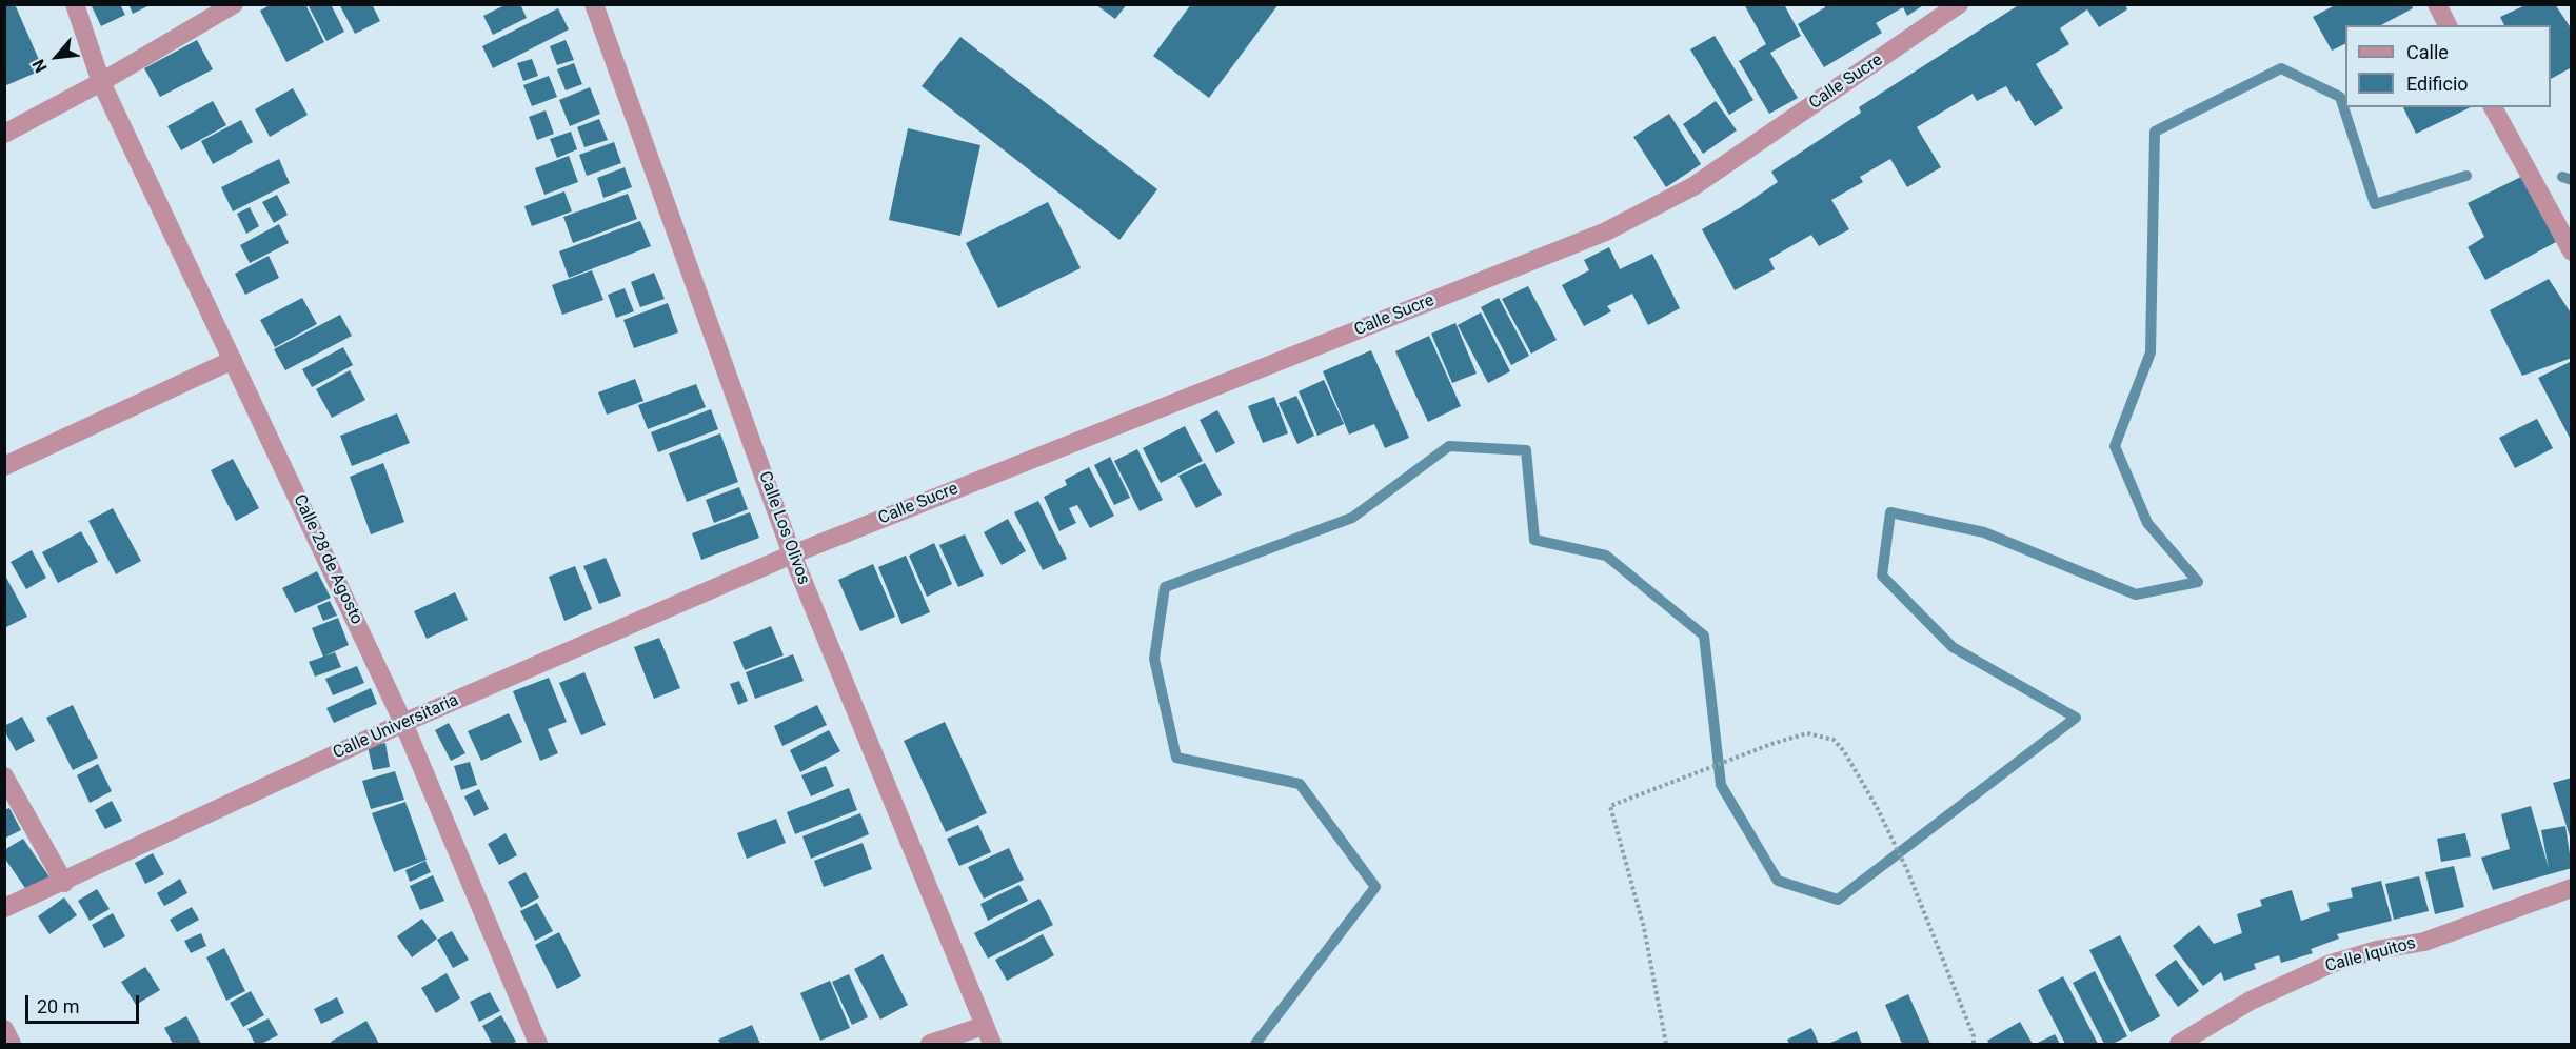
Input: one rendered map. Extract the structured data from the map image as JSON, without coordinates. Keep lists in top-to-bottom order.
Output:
{
  "streets": {
    "street": [
      "Calle Sucre",
      "Calle Los Olivos",
      "Calle 28 de Agosto",
      "Calle Universitaria",
      "Calle Iquitos"
    ]
  },
  "crossings": [
    ["Calle Sucre", "Calle Los Olivos"],
    ["Calle Sucre", "Calle Universitaria"],
    ["Calle Los Olivos", "Calle Universitaria"],
    ["Calle 28 de Agosto", "Calle Universitaria"]
  ],
  "legend": ["Calle", "Edificio"],
  "scale_bar": "20 m",
  "north": "bottom left"
}
